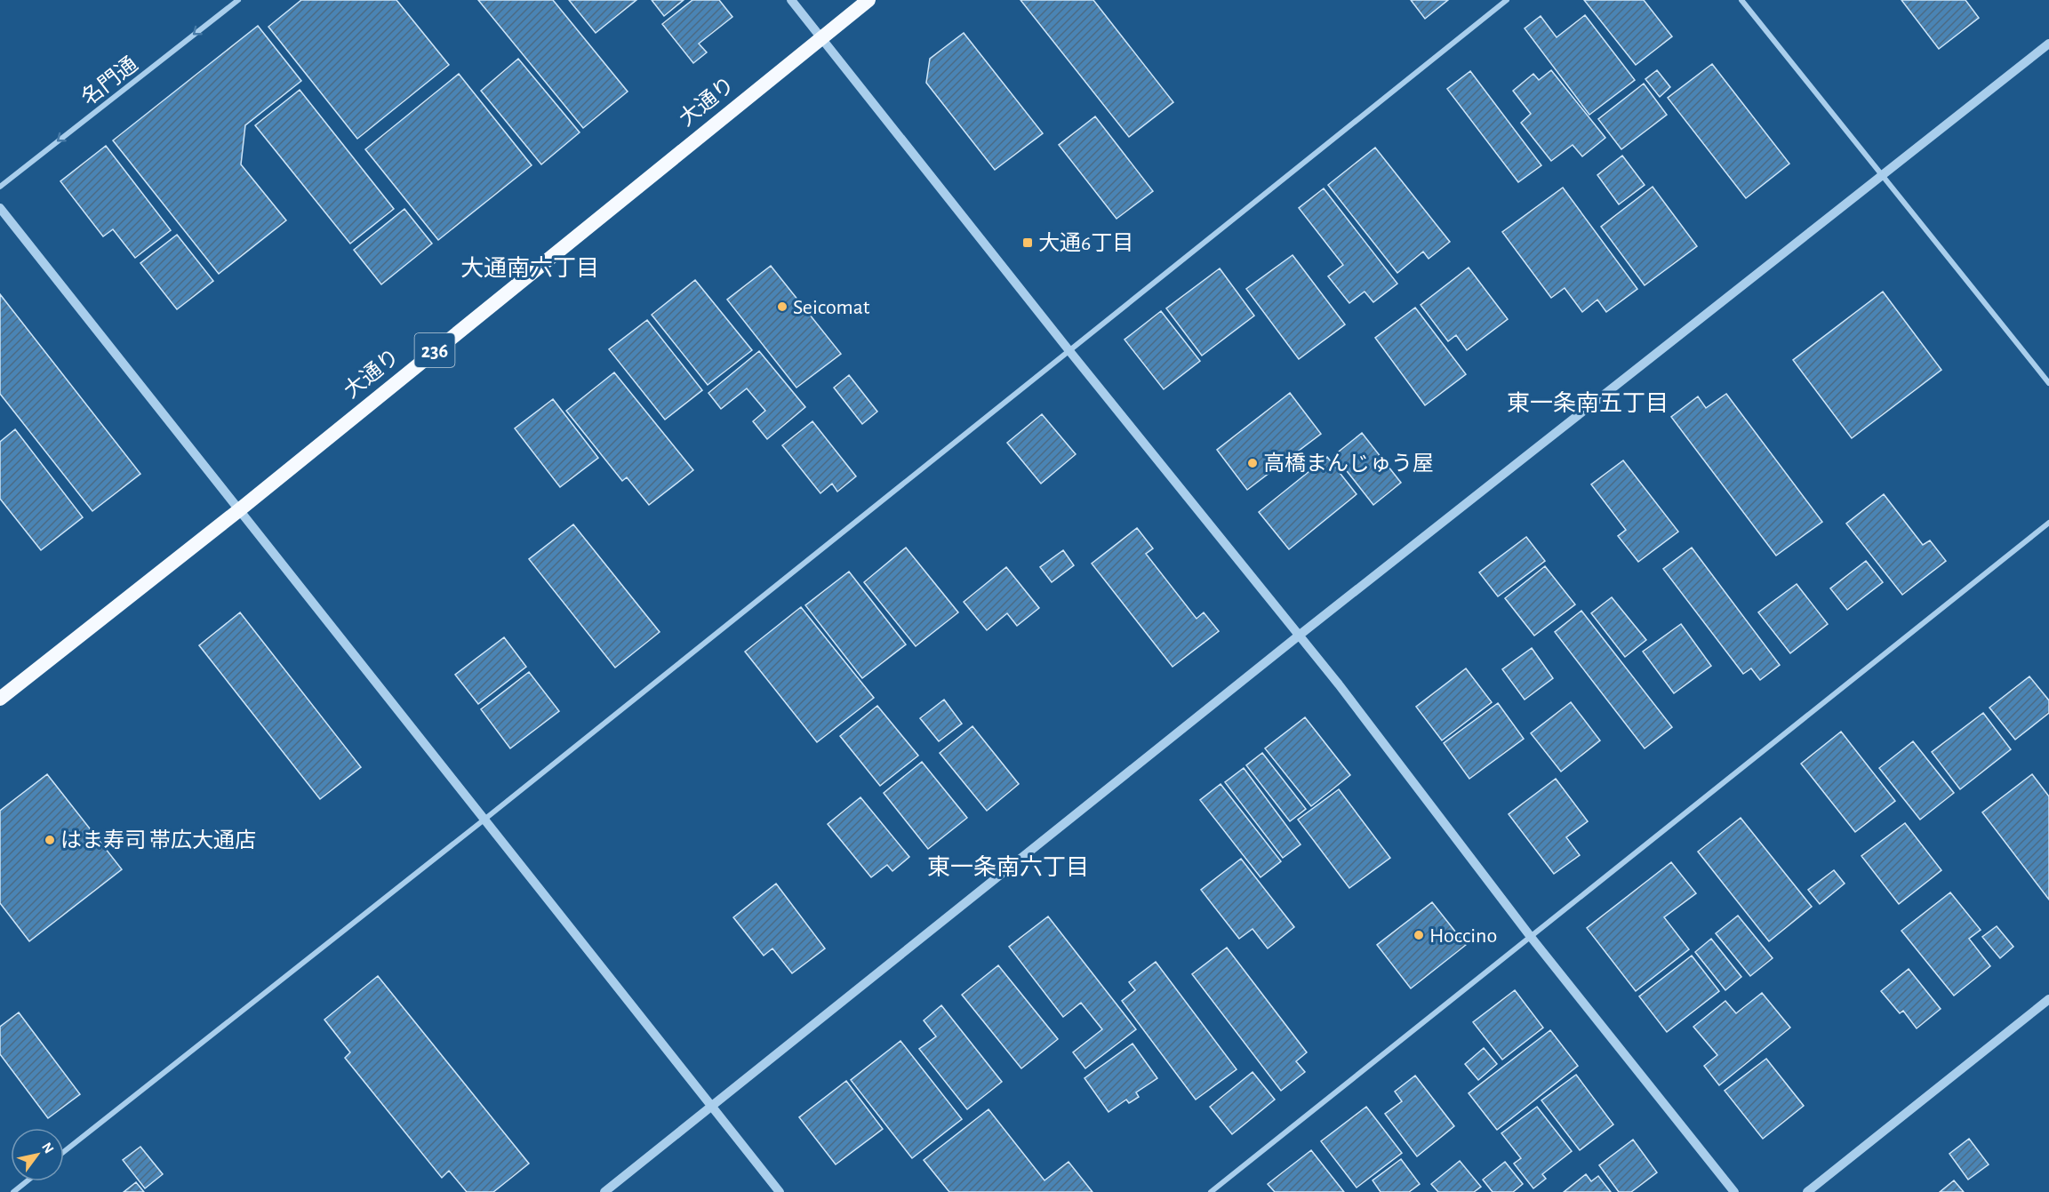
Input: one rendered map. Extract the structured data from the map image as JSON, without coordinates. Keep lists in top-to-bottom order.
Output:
{
  "streets": {
    "highway": ["大通り", "236"],
    "street": ["名門通"]
  },
  "one_way": ["名門通"],
  "districts": ["大通南六丁目", "東一条南五丁目", "東一条南六丁目"],
  "places": {
    "transit": ["大通6丁目"],
    "other": [
      "Seicomat",
      "高橋まんじゅう屋",
      "はま寿司 帯広大通店",
      "Hoccino"
    ]
  },
  "north": "top right"
}
